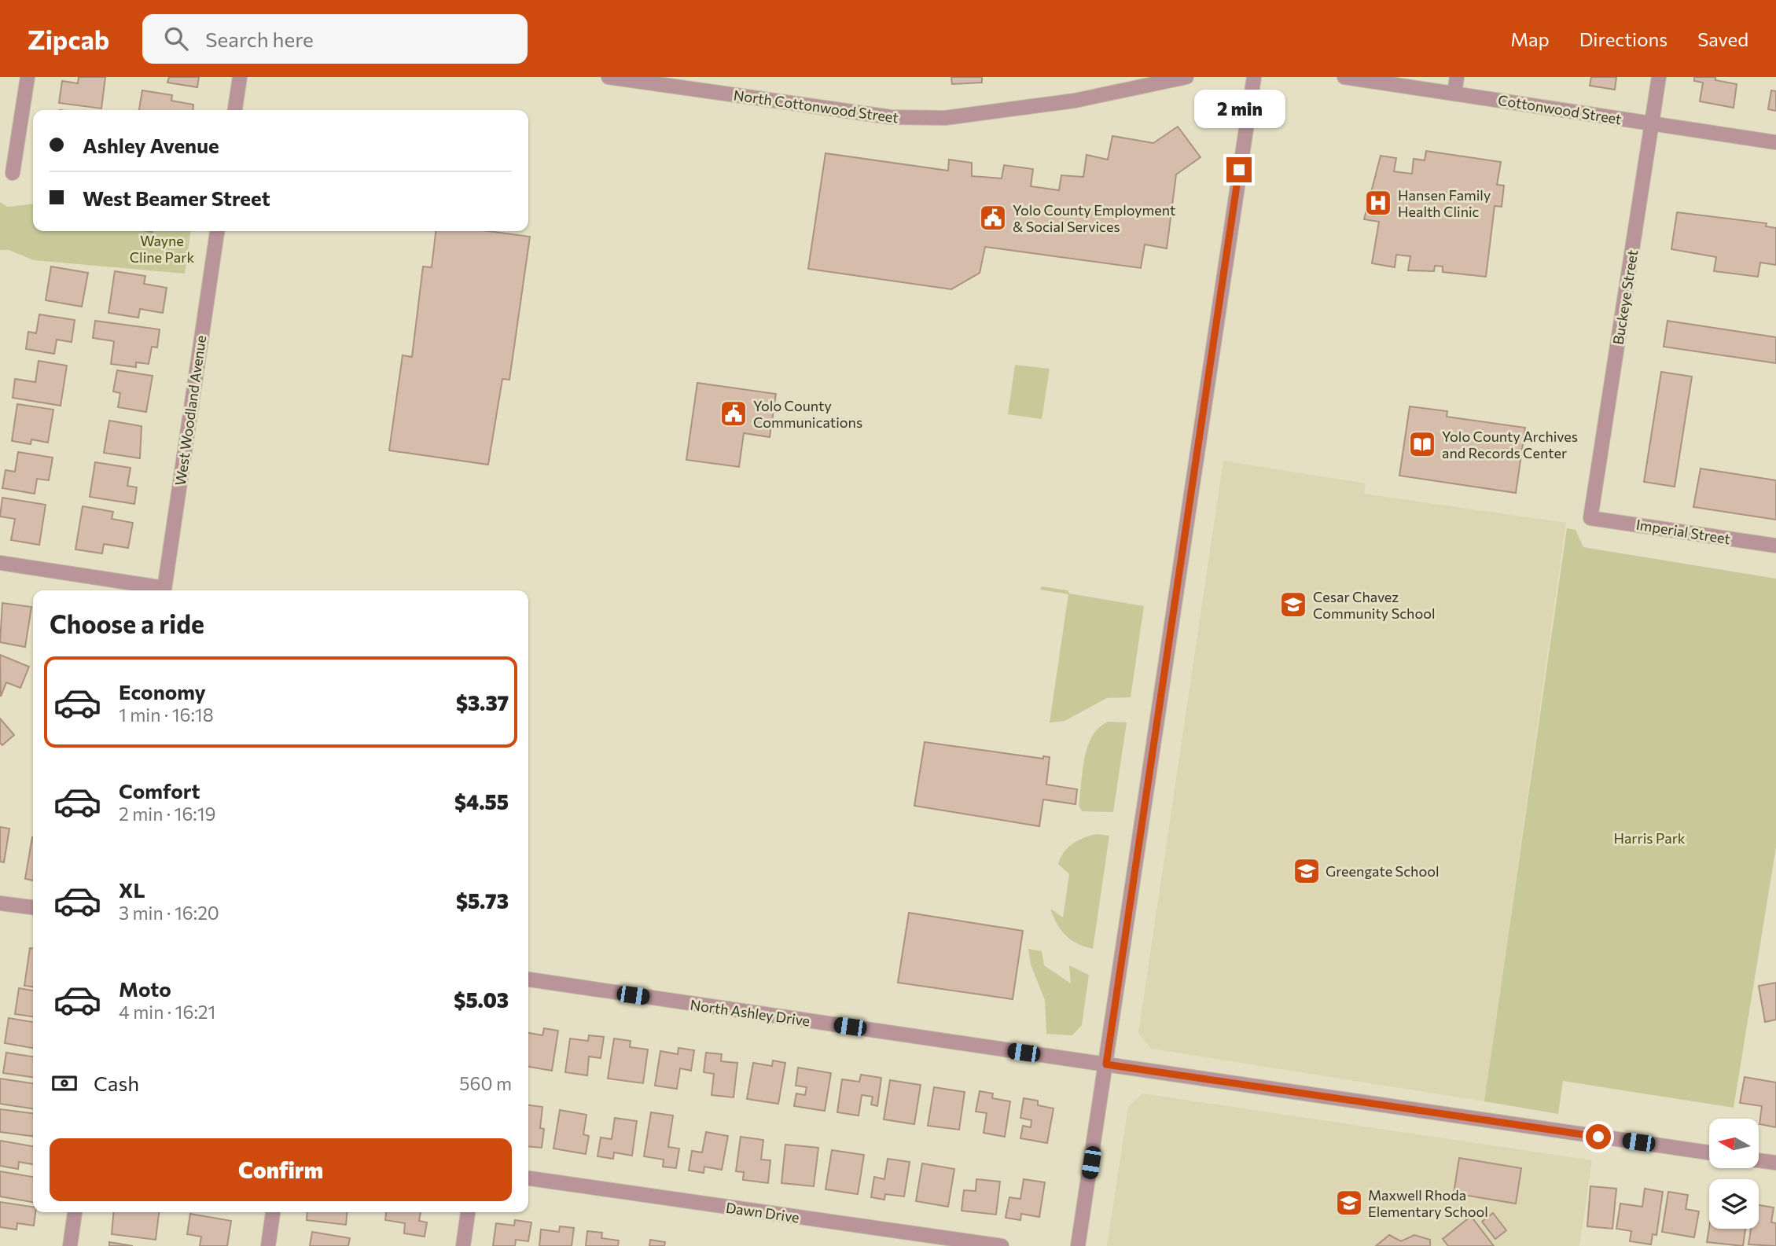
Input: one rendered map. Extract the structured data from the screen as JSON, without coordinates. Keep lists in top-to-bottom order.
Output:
{
  "streets": {
    "street": [
      "North Cottonwood Street",
      "Cottonwood Street",
      "Buckeye Street",
      "West Woodland Avenue",
      "Imperial Street",
      "North Ashley Drive",
      "Dawn Drive"
    ]
  },
  "crossings": [
    ["Cottonwood Street", "Buckeye Street"],
    ["Buckeye Street", "Imperial Street"]
  ],
  "parks": ["Wayne Cline Park", "Harris Park"],
  "places": {
    "hospital": ["Hansen Family Health Clinic"],
    "public building": ["Yolo County Employment & Social Services", "Yolo County Communications"],
    "library": ["Yolo County Archives and Records Center"],
    "school or university": ["Cesar Chavez Community School", "Greengate School", "Maxwell Rhoda Elementary School"]
  },
  "north": "left",
  "page": {
    "header": "Zipcab",
    "search": "Search here",
    "nav": ["Map", "Directions", "Saved"],
    "bubble": "2 min",
    "banner": ["Ashley Avenue", "West Beamer Street"],
    "heading": "Choose a ride",
    "list": [
      {
        "name": "Economy",
        "note": "1 min · 16:18",
        "value": "$3.37"
      },
      {
        "name": "Comfort",
        "note": "2 min · 16:19",
        "value": "$4.55"
      },
      {
        "name": "XL",
        "note": "3 min · 16:20",
        "value": "$5.73"
      },
      {
        "name": "Moto",
        "note": "4 min · 16:21",
        "value": "$5.03"
      }
    ],
    "pay": ["Cash", "560 m"],
    "buttons": "Confirm"
  }
}
